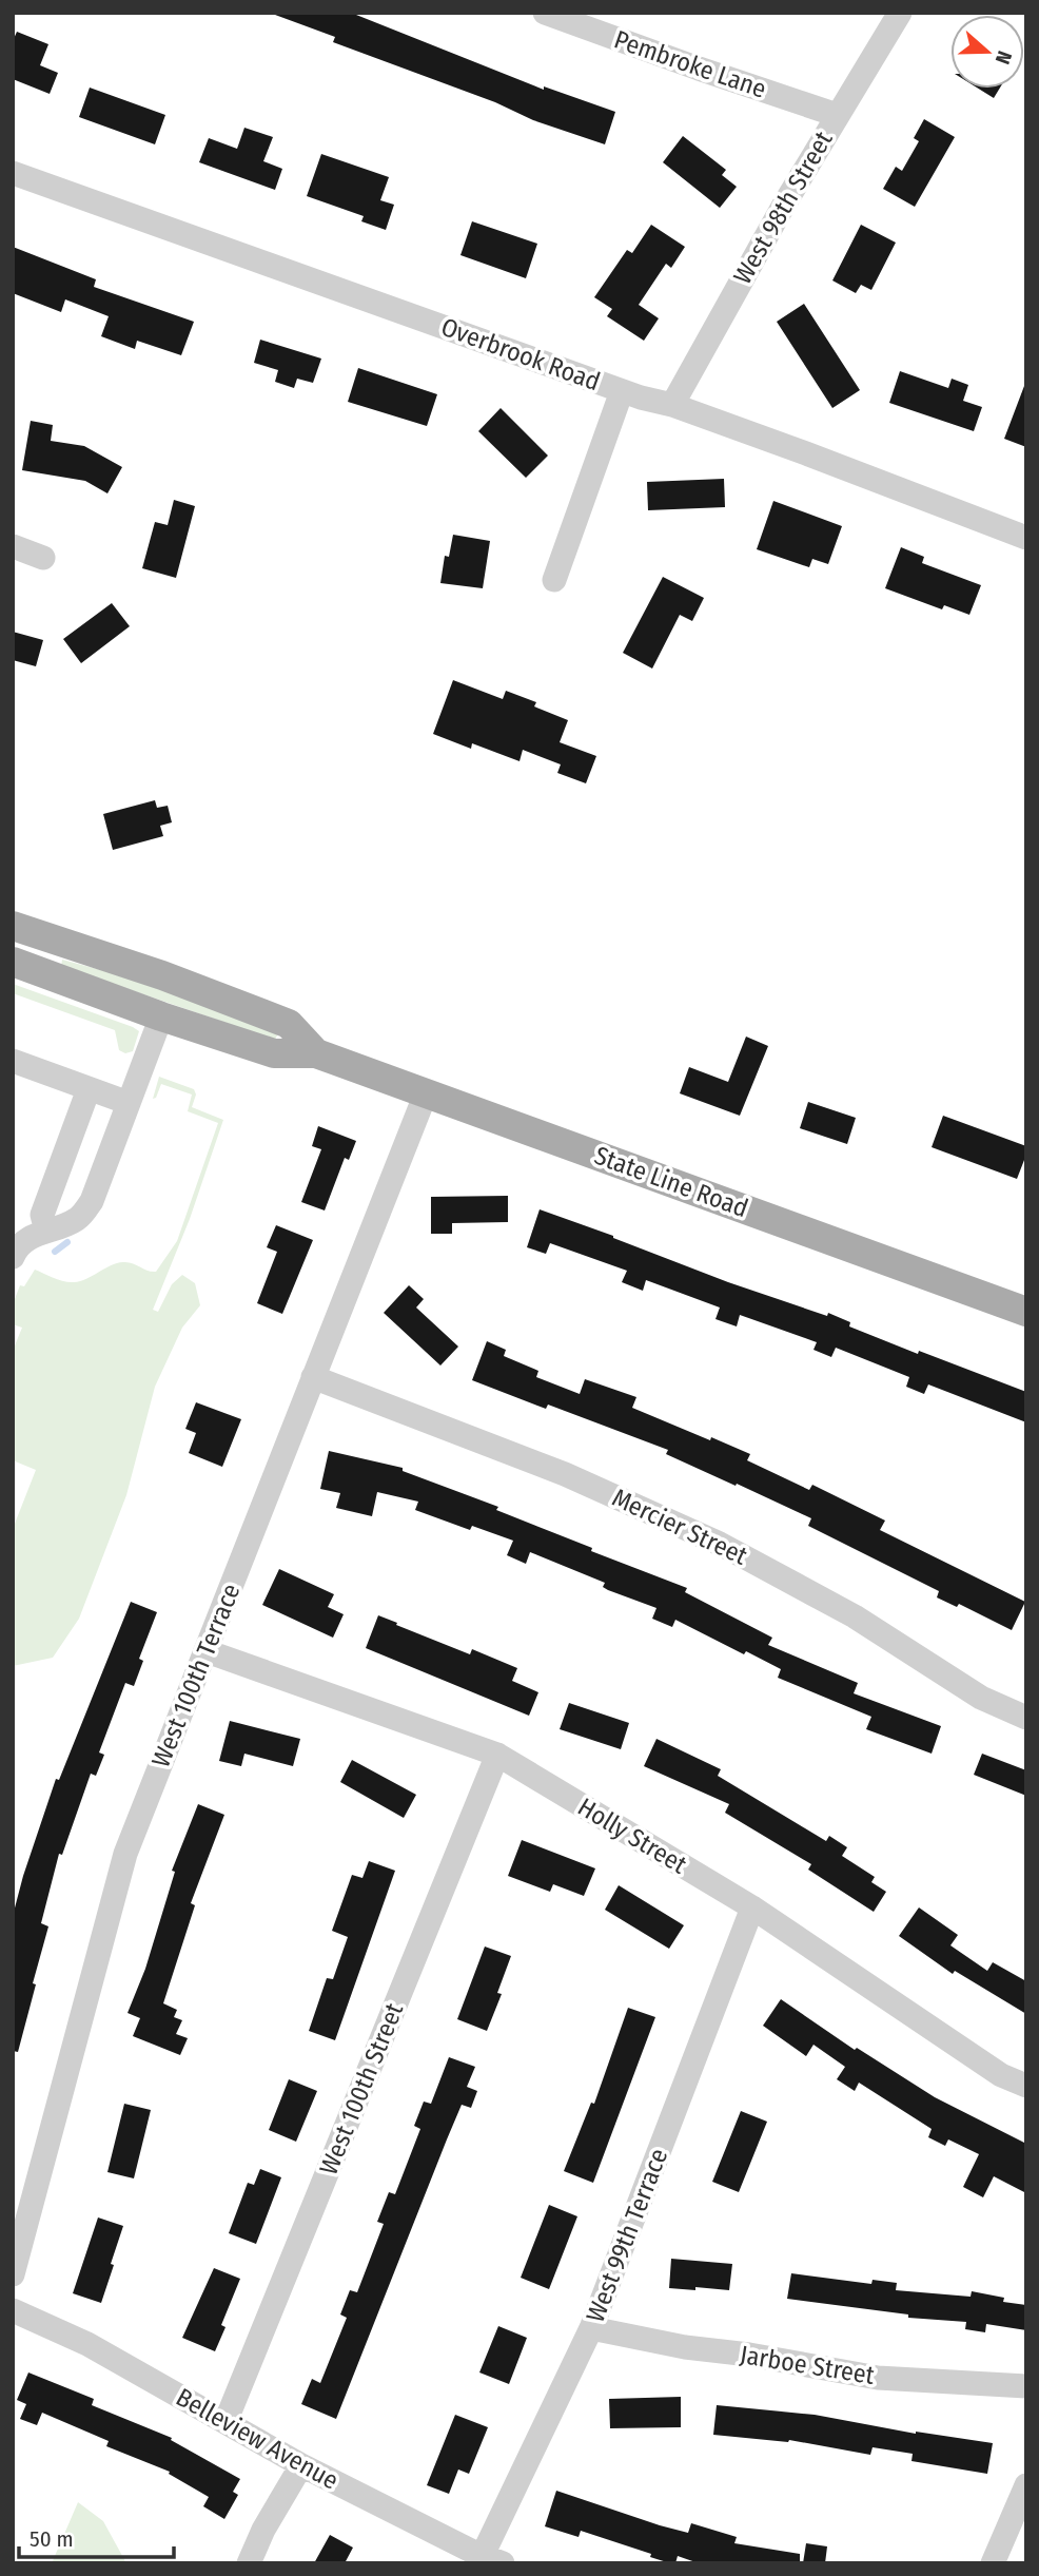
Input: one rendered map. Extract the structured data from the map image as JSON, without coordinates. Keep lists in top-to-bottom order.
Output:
{
  "streets": {
    "main road": ["State Line Road"],
    "street": [
      "Pembroke Lane",
      "West 98th Street",
      "Overbrook Road",
      "Mercier Street",
      "West 100th Terrace",
      "Holly Street",
      "West 100th Street",
      "West 99th Terrace",
      "Jarboe Street",
      "Belleview Avenue"
    ]
  },
  "crossings": [
    ["Pembroke Lane", "West 98th Street"],
    ["West 98th Street", "Overbrook Road"],
    ["State Line Road", "West 100th Terrace"],
    ["Mercier Street", "West 100th Terrace"],
    ["West 100th Terrace", "Holly Street"],
    ["Holly Street", "West 100th Street"],
    ["Holly Street", "West 99th Terrace"],
    ["West 100th Street", "Belleview Avenue"],
    ["West 99th Terrace", "Jarboe Street"],
    ["West 99th Terrace", "Belleview Avenue"]
  ],
  "scale_bar": "50 m",
  "north": "right"
}
